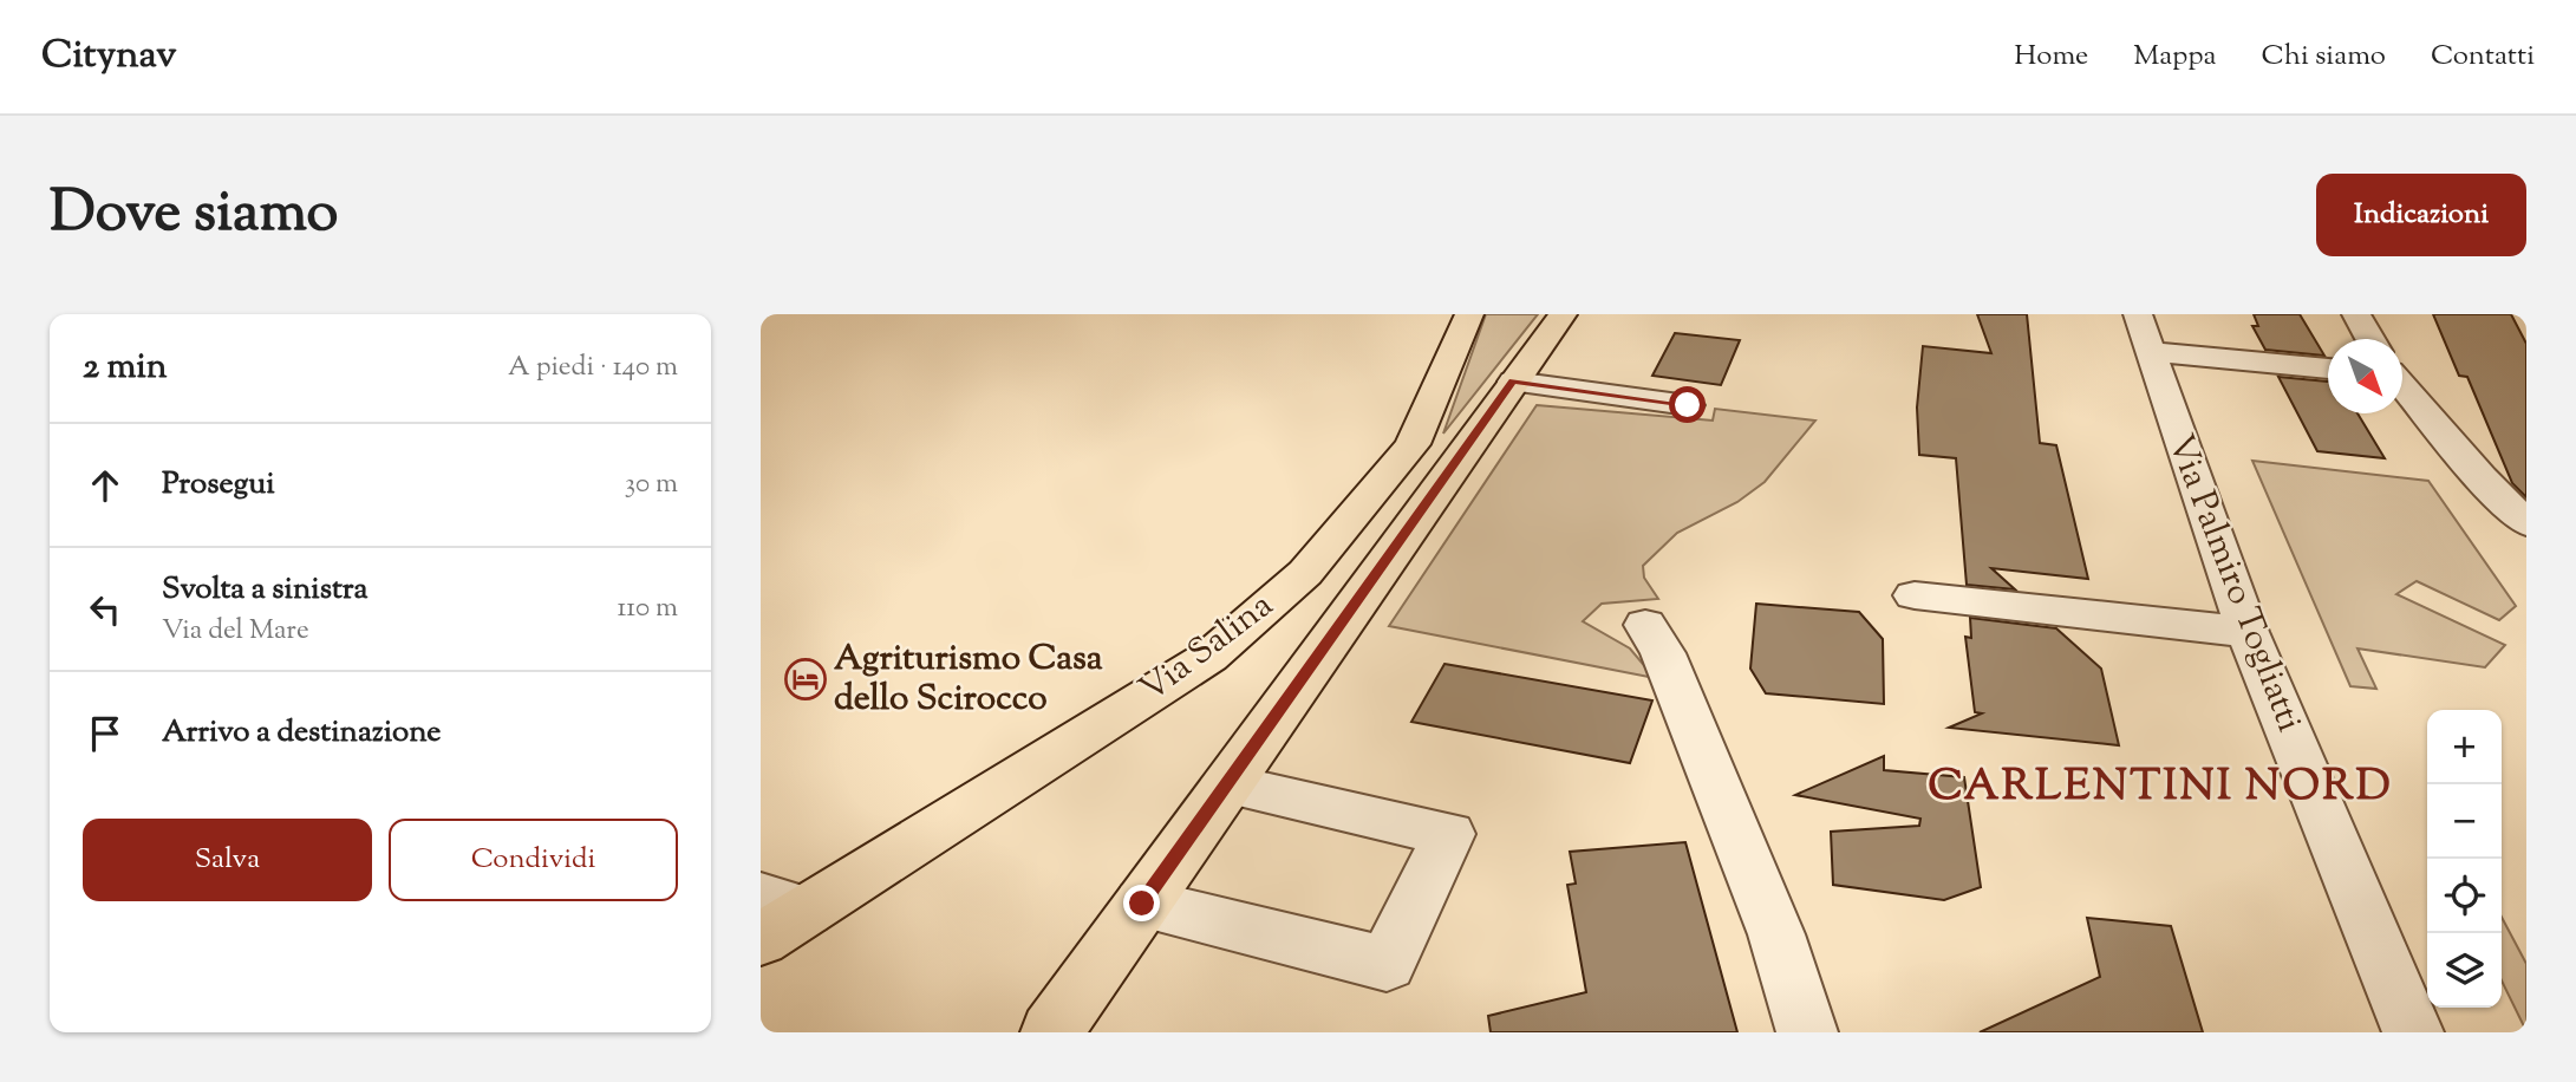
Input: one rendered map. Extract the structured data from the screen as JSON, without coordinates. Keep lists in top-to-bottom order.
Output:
{
  "streets": {
    "main road": ["Via Salina"],
    "street": ["Via Palmiro Togliatti"]
  },
  "districts": ["CARLENTINI NORD"],
  "places": {
    "hotel": ["Agriturismo Casa dello Scirocco"]
  },
  "north": "bottom right",
  "page": {
    "header": "Citynav",
    "nav": [
      "Home",
      "Mappa",
      "Chi siamo",
      "Contatti"
    ],
    "title": "Dove siamo",
    "buttons": [
      "Indicazioni",
      ["Salva", "Condividi"]
    ],
    "heading": ["2 min", "A piedi · 140 m"],
    "list": [
      ["Prosegui", "30 m"],
      ["Svolta a sinistra", "Via del Mare", "110 m"],
      "Arrivo a destinazione"
    ],
    "map_buttons": ["+", "−"]
  }
}
